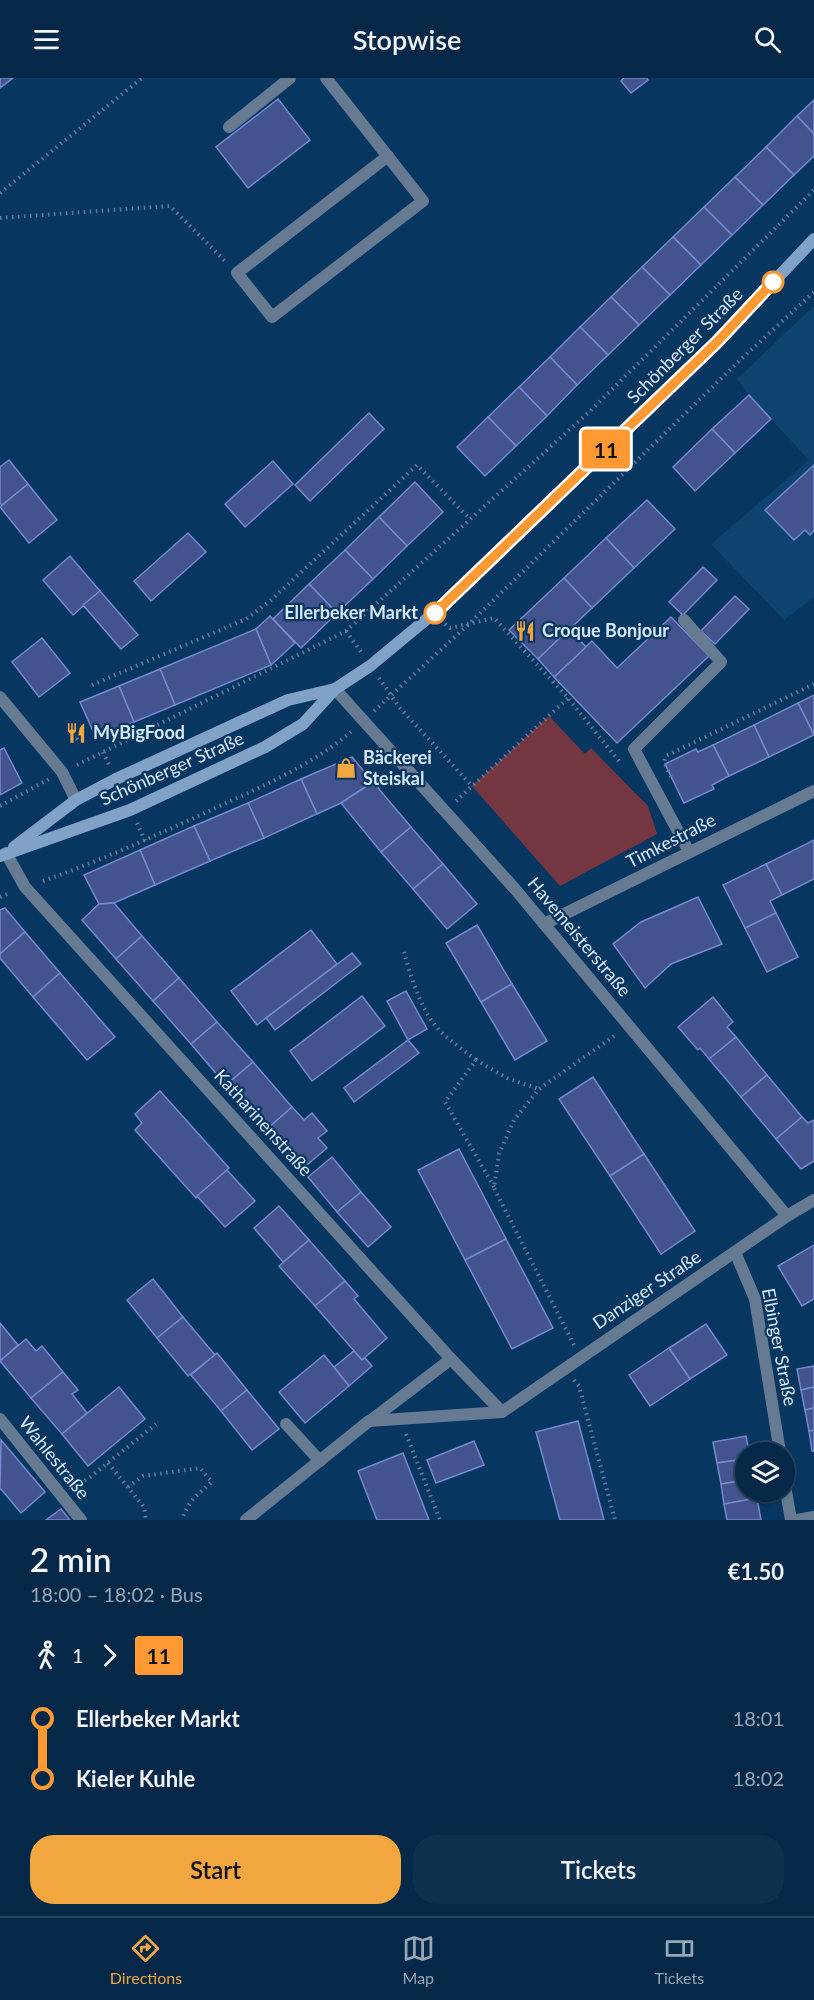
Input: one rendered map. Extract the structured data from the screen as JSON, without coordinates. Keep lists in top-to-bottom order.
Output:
{
  "streets": {
    "main road": ["Schönberger Straße"],
    "street": [
      "Timkestraße",
      "Havemeisterstraße",
      "Katharinenstraße",
      "Danziger Straße",
      "Elbinger Straße",
      "Wahlestraße"
    ]
  },
  "crossings": [
    ["Schönberger Straße", "Havemeisterstraße"],
    ["Schönberger Straße", "Katharinenstraße"],
    ["Timkestraße", "Havemeisterstraße"],
    ["Havemeisterstraße", "Danziger Straße"],
    ["Katharinenstraße", "Danziger Straße"],
    ["Danziger Straße", "Elbinger Straße"]
  ],
  "places": {
    "other": ["Ellerbeker Markt"],
    "restaurant": ["Croque Bonjour", "MyBigFood"],
    "shop": ["Bäckerei Steiskal"]
  },
  "lines": ["bus line 11"],
  "page": {
    "header": "Stopwise",
    "on_map": "11",
    "heading": ["2 min", "18:00 – 18:02 · Bus", "€1.50"],
    "legs": ["1", "11"],
    "list": [
      {
        "name": "Ellerbeker Markt",
        "value": "18:01"
      },
      {
        "name": "Kieler Kuhle",
        "value": "18:02"
      }
    ],
    "buttons": ["Start", "Tickets"],
    "tabs": ["Directions", "Map", "Tickets"]
  }
}
